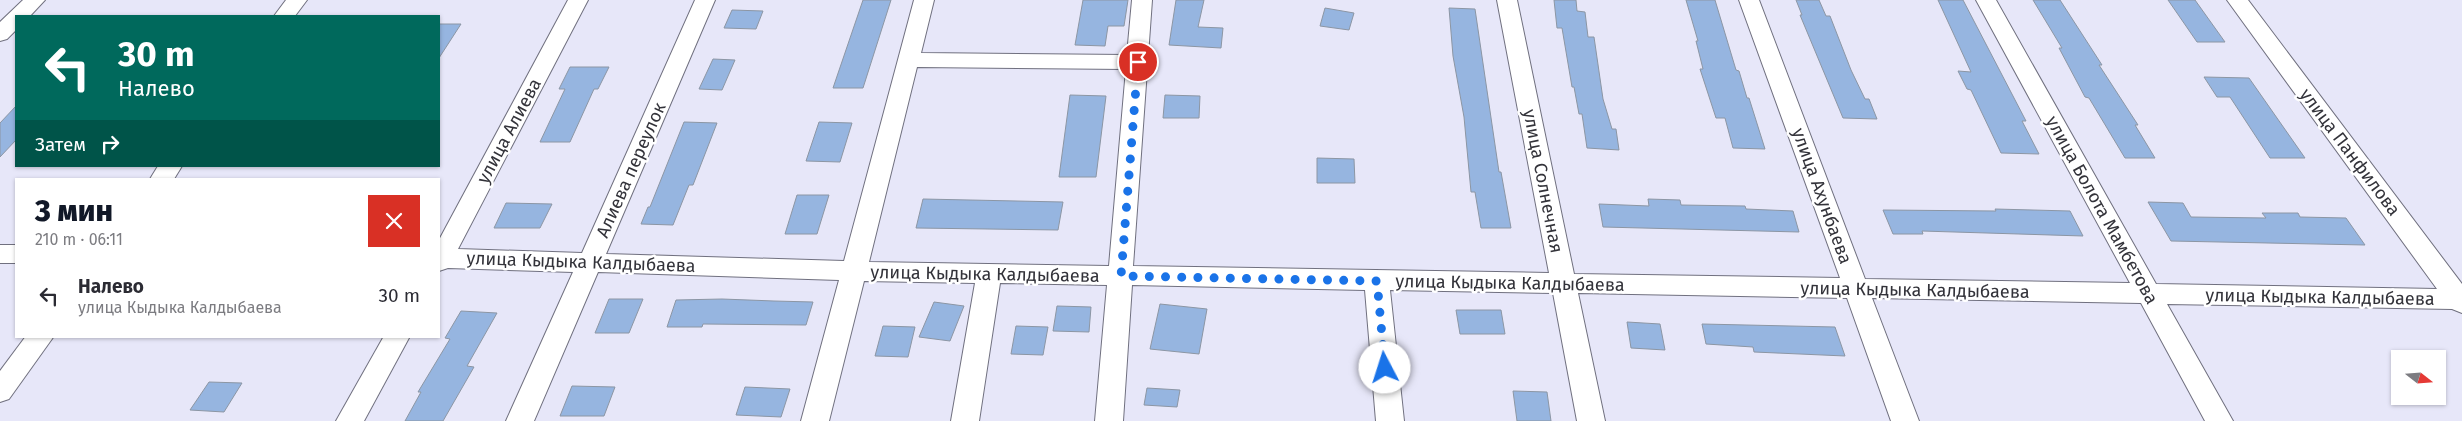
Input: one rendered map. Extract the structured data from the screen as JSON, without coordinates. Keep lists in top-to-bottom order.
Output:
{
  "streets": {
    "street": [
      "улица Алиева",
      "улица Панфилова",
      "Алиева переулок",
      "улица Солнечная",
      "улица Ахунбаева",
      "улица Болота Мамбетова",
      "улица Кыдыка Калдыбаева"
    ]
  },
  "crossings": [
    ["улица Панфилова", "улица Кыдыка Калдыбаева"],
    ["Алиева переулок", "улица Кыдыка Калдыбаева"],
    ["улица Солнечная", "улица Кыдыка Калдыбаева"],
    ["улица Ахунбаева", "улица Кыдыка Калдыбаева"],
    ["улица Болота Мамбетова", "улица Кыдыка Калдыбаева"]
  ],
  "north": "right",
  "page": {
    "turn": ["30 m", "Налево"],
    "then": "Затем",
    "heading": ["3 мин", "210 m · 06:11"],
    "list": [
      {
        "name": "Налево",
        "note": "улица Кыдыка Калдыбаева",
        "value": "30 m"
      }
    ]
  }
}
